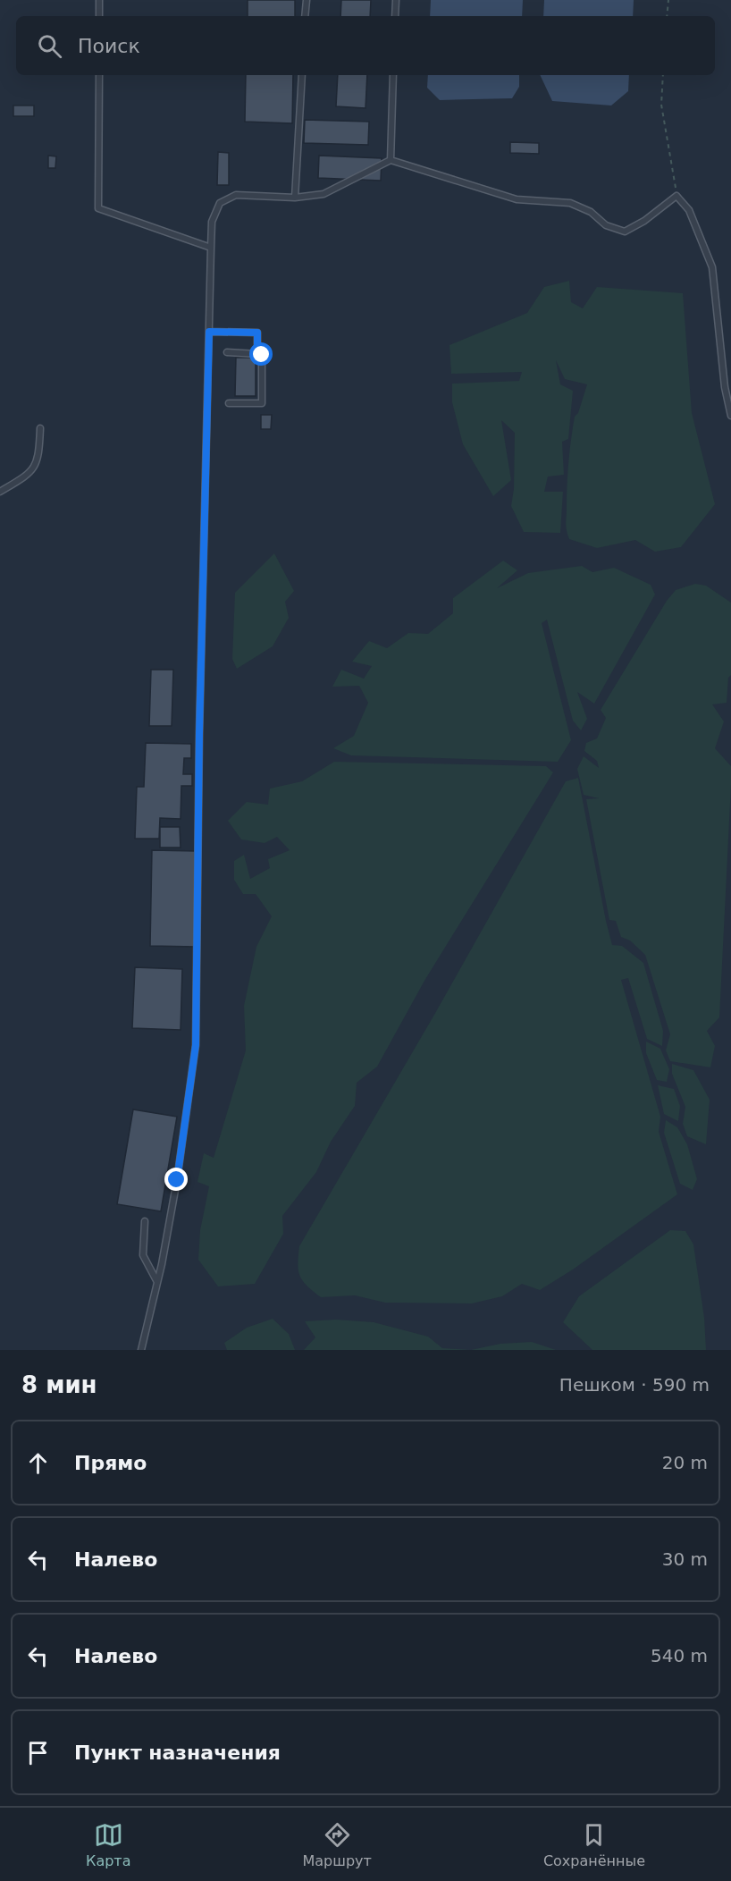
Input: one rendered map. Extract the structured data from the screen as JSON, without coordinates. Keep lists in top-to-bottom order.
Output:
{
  "page": {
    "search": "Поиск",
    "heading": ["8 мин", "Пешком · 590 m"],
    "list": [
      ["Прямо", "20 m"],
      ["Налево", "30 m"],
      ["Налево", "540 m"],
      "Пункт назначения"
    ],
    "nav": ["Карта", "Маршрут", "Сохранённые"]
  }
}
